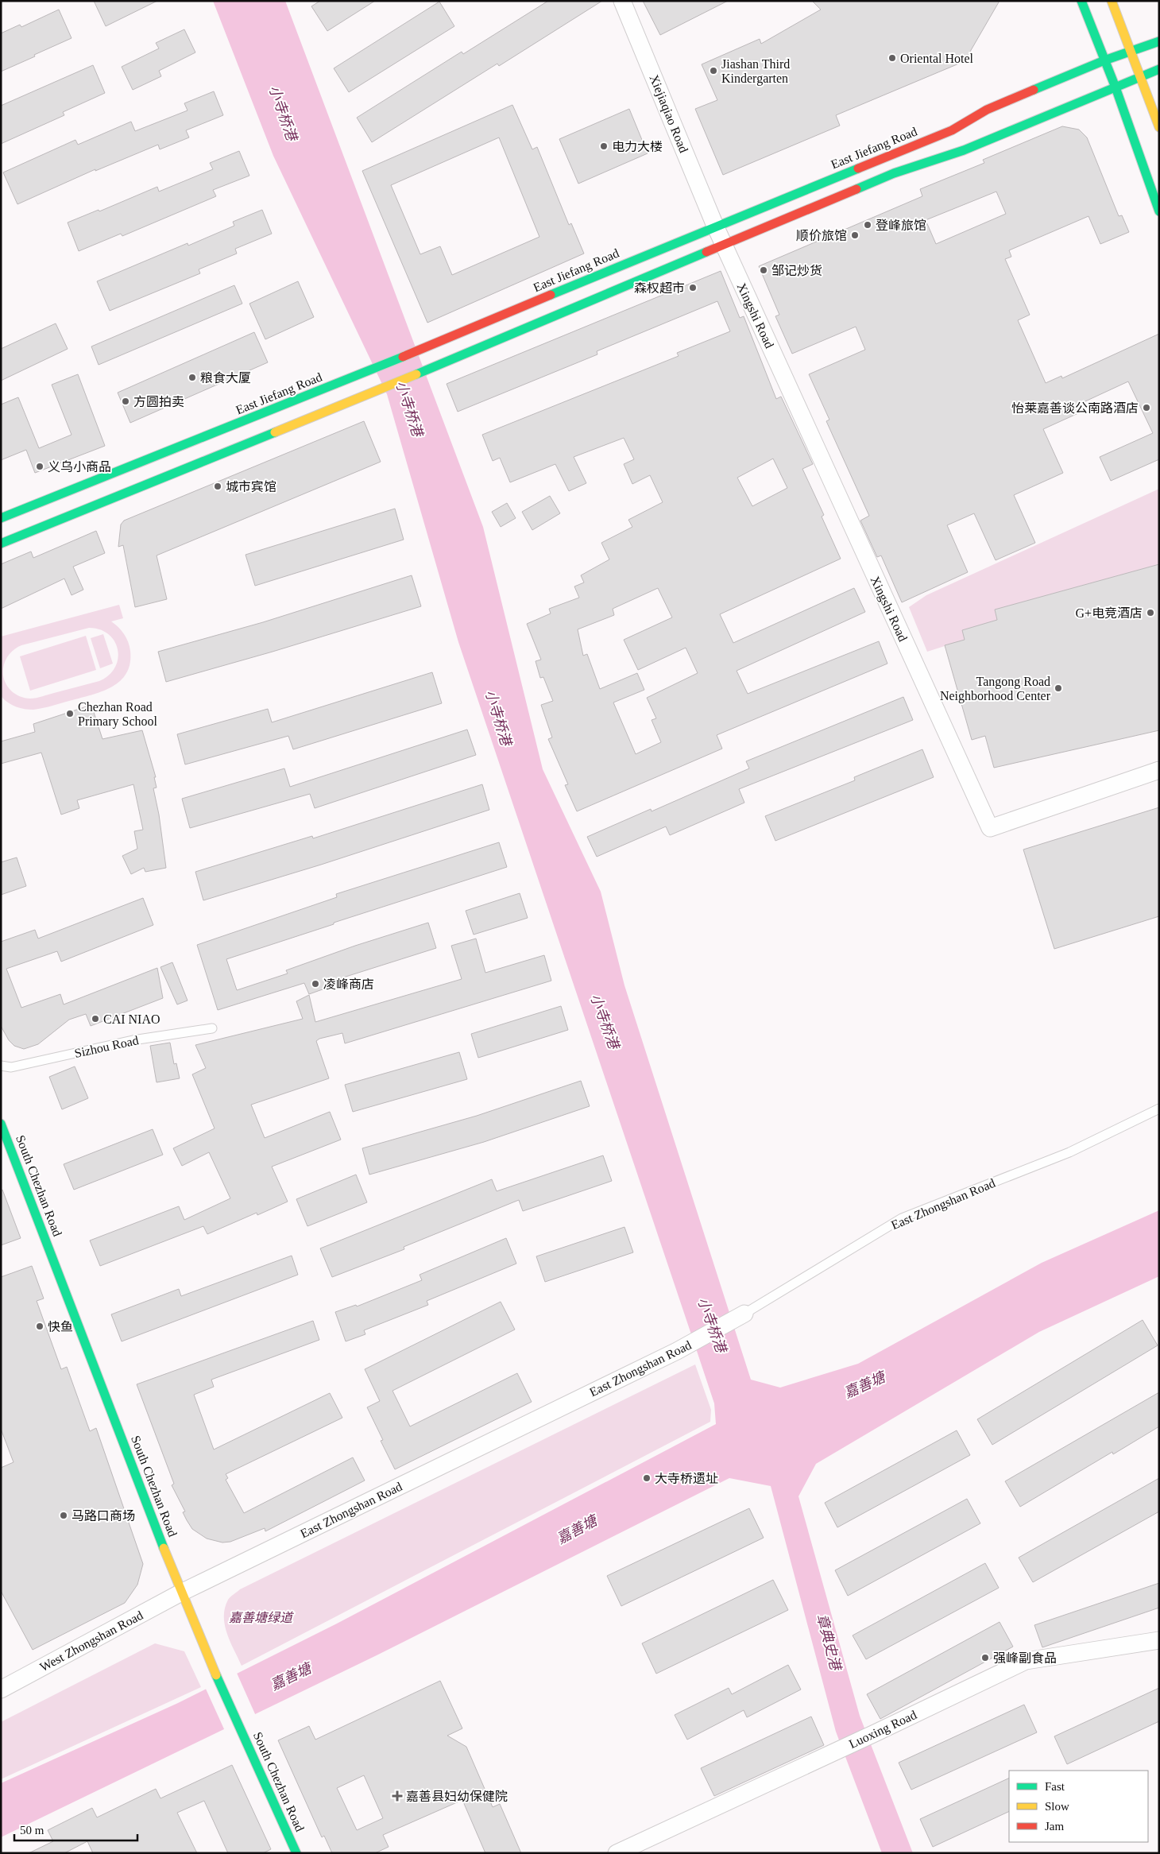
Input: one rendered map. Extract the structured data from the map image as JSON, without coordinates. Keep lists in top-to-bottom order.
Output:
{
  "streets": {
    "main road": ["East Jiefang Road", "South Chezhan Road"],
    "street": [
      "Xiejiaqiao Road",
      "Xingshi Road",
      "East Zhongshan Road",
      "West Zhongshan Road",
      "Luoxing Road"
    ],
    "lane": ["Sizhou Road"]
  },
  "crossings": [
    ["Xiejiaqiao Road", "East Jiefang Road"],
    ["Xiejiaqiao Road", "Xingshi Road"],
    ["East Jiefang Road", "Xingshi Road"],
    ["South Chezhan Road", "East Zhongshan Road"],
    ["South Chezhan Road", "West Zhongshan Road"],
    ["East Zhongshan Road", "West Zhongshan Road"]
  ],
  "water": ["小寺桥港", "嘉善塘", "章典史港"],
  "parks": ["嘉善塘绿道"],
  "places": {
    "other": [
      "Oriental Hotel",
      "Jiashan Third Kindergarten",
      "电力大楼",
      "登峰旅馆",
      "顺价旅馆",
      "邹记炒货",
      "森权超市",
      "粮食大厦",
      "方圆拍卖",
      "怡莱嘉善谈公南路酒店",
      "义乌小商品",
      "城市宾馆",
      "G+电竞酒店",
      "Tangong Road Neighborhood Center",
      "Chezhan Road Primary School",
      "凌峰商店",
      "CAI NIAO",
      "快鱼",
      "大寺桥遗址",
      "马路口商场",
      "强峰副食品"
    ],
    "health": ["嘉善县妇幼保健院"]
  },
  "legend": ["Fast", "Slow", "Jam"],
  "scale_bar": "50 m"
}
